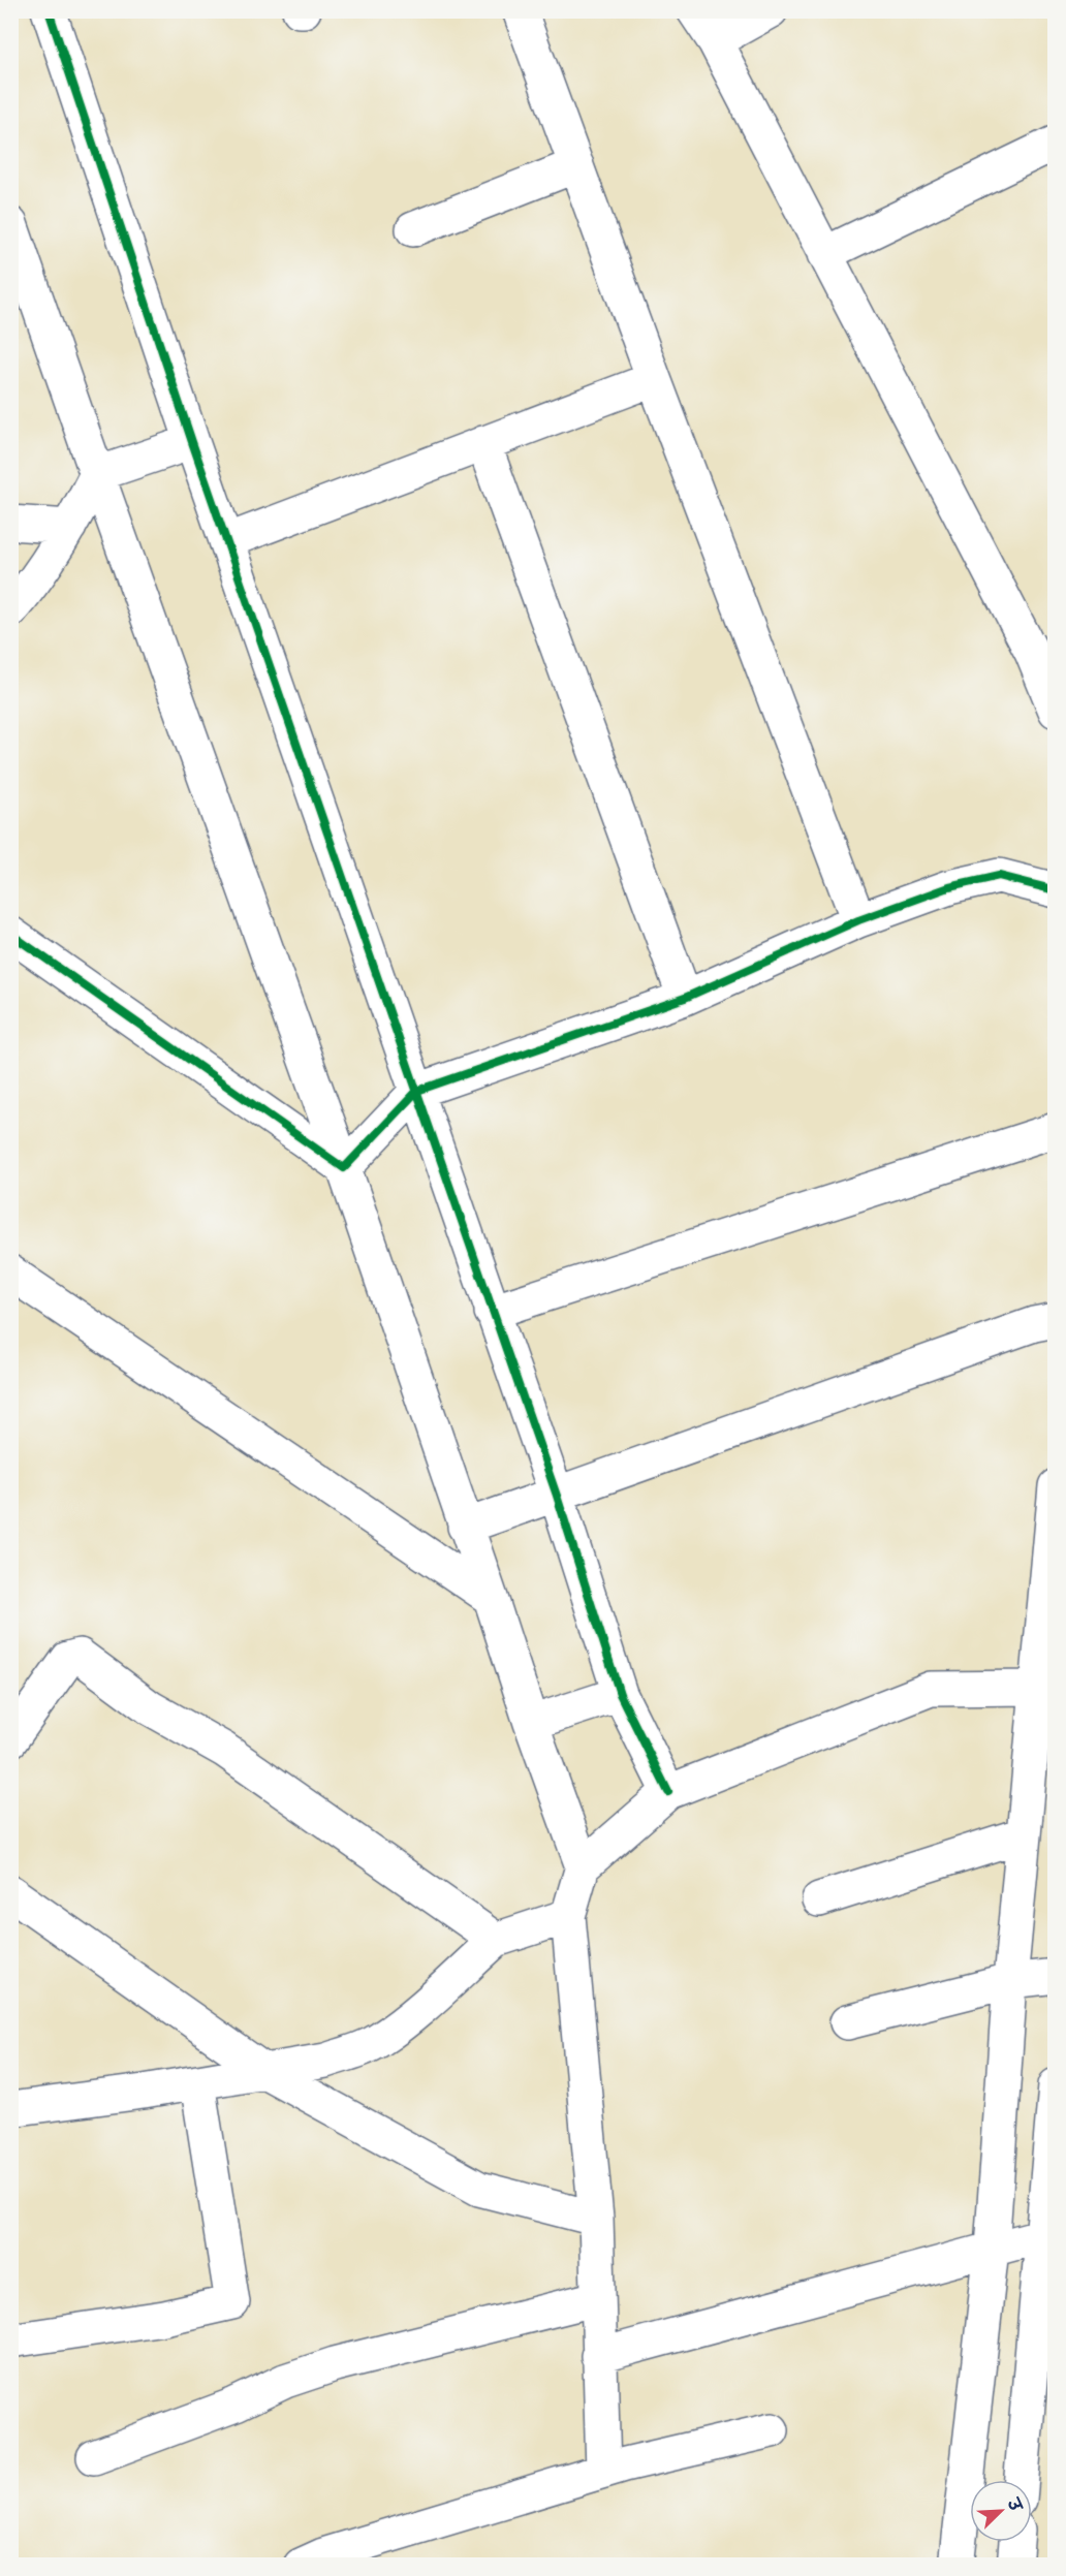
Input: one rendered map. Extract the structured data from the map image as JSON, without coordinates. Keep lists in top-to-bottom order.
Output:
{
  "north": "top right"
}
